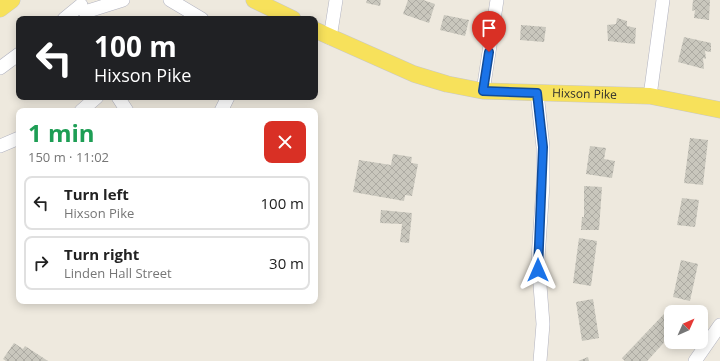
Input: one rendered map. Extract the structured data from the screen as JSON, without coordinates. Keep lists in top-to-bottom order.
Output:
{
  "streets": {
    "main road": ["Hixson Pike"]
  },
  "north": "top right",
  "page": {
    "turn": ["100 m", "Hixson Pike"],
    "heading": ["1 min", "150 m · 11:02"],
    "list": [
      {
        "name": "Turn left",
        "note": "Hixson Pike",
        "value": "100 m"
      },
      {
        "name": "Turn right",
        "note": "Linden Hall Street",
        "value": "30 m"
      }
    ]
  }
}
